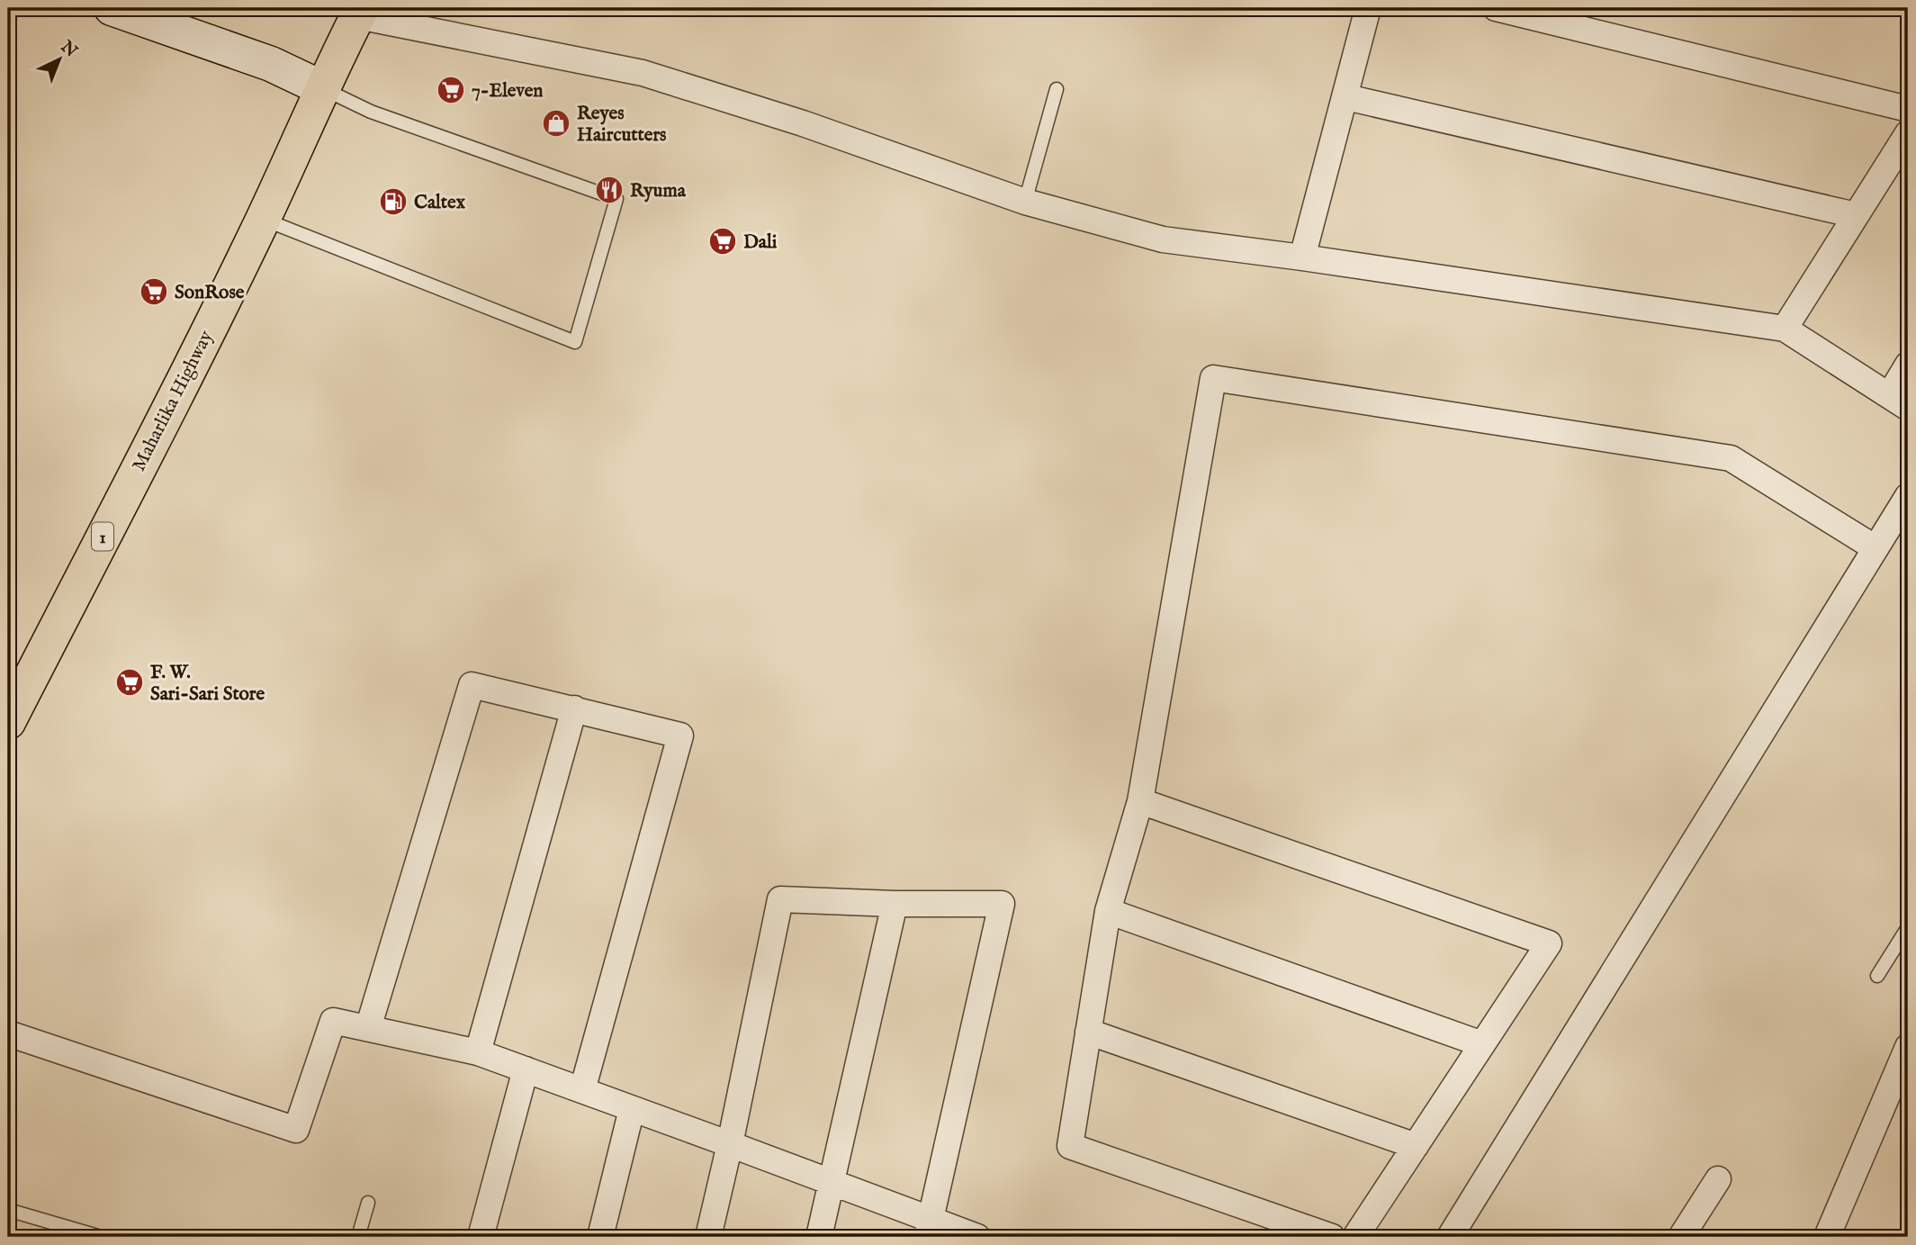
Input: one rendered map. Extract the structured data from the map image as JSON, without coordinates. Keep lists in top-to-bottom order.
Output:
{
  "streets": {
    "highway": ["Maharlika Highway", "1"]
  },
  "places": {
    "supermarket": [
      "7-Eleven",
      "Dali",
      "SonRose",
      "F. W. Sari-Sari Store"
    ],
    "shop": ["Reyes Haircutters"],
    "restaurant": ["Ryuma"],
    "fuel station": ["Caltex"]
  },
  "north": "top right"
}
